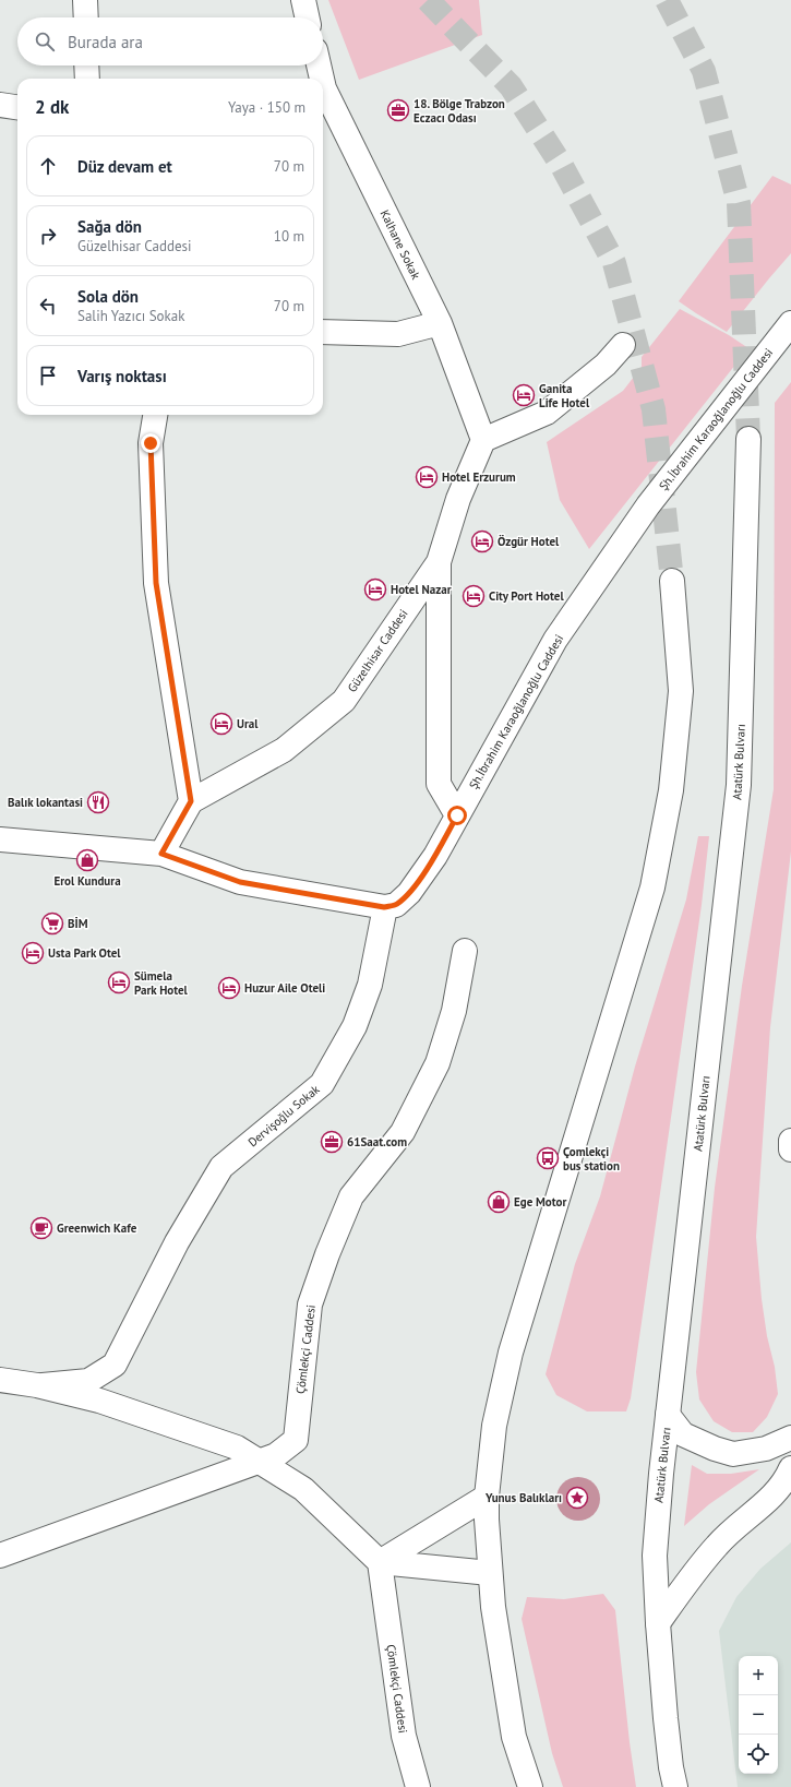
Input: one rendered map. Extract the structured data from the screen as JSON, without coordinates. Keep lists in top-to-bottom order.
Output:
{
  "streets": {
    "main road": [
      "Kalhane Sokak",
      "Şh.İbrahim Karaoğlanoğlu Caddesi",
      "Güzelhisar Caddesi",
      "Atatürk Bulvarı",
      "Dervişoğlu Sokak",
      "Çömlekçi Caddesi"
    ]
  },
  "crossings": [
    ["Kalhane Sokak", "Güzelhisar Caddesi"],
    ["Şh.İbrahim Karaoğlanoğlu Caddesi", "Dervişoğlu Sokak"]
  ],
  "places": {
    "office": ["18. Bölge Trabzon Eczacı Odası", "61Saat.com"],
    "hotel": [
      "Ganita Life Hotel",
      "Hotel Erzurum",
      "Özgür Hotel",
      "Hotel Nazar",
      "City Port Hotel",
      "Ural",
      "Usta Park Otel",
      "Sümela Park Hotel",
      "Huzur Aile Oteli"
    ],
    "restaurant": ["Balık lokantasi"],
    "shop": ["Erol Kundura", "Ege Motor"],
    "supermarket": ["BİM"],
    "bus stop": ["Çomlekçi bus station"],
    "cafe": ["Greenwich Kafe"],
    "place": ["Yunus Balıkları"]
  },
  "page": {
    "search": "Burada ara",
    "heading": ["2 dk", "Yaya · 150 m"],
    "list": [
      ["Düz devam et", "70 m"],
      ["Sağa dön", "Güzelhisar Caddesi", "10 m"],
      ["Sola dön", "Salih Yazıcı Sokak", "70 m"],
      "Varış noktası"
    ],
    "map_buttons": ["+", "−"]
  }
}
